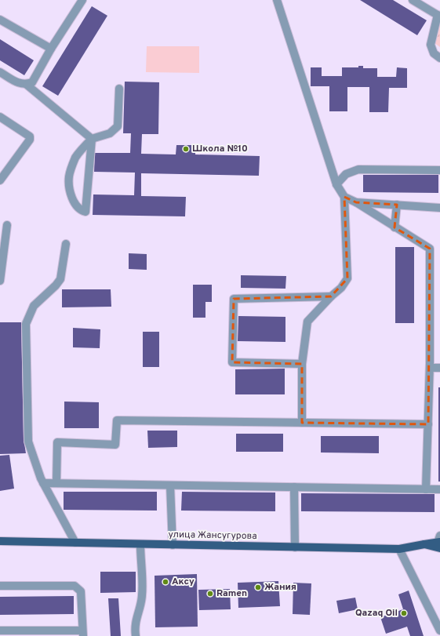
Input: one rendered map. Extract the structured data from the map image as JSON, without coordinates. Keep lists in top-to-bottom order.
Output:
{
  "streets": {
    "main road": ["улица Жансугурова"]
  },
  "places": [
    "Школа №10",
    "Аксу",
    "Жания",
    "Ramen",
    "Qazaq Oil"
  ]
}
